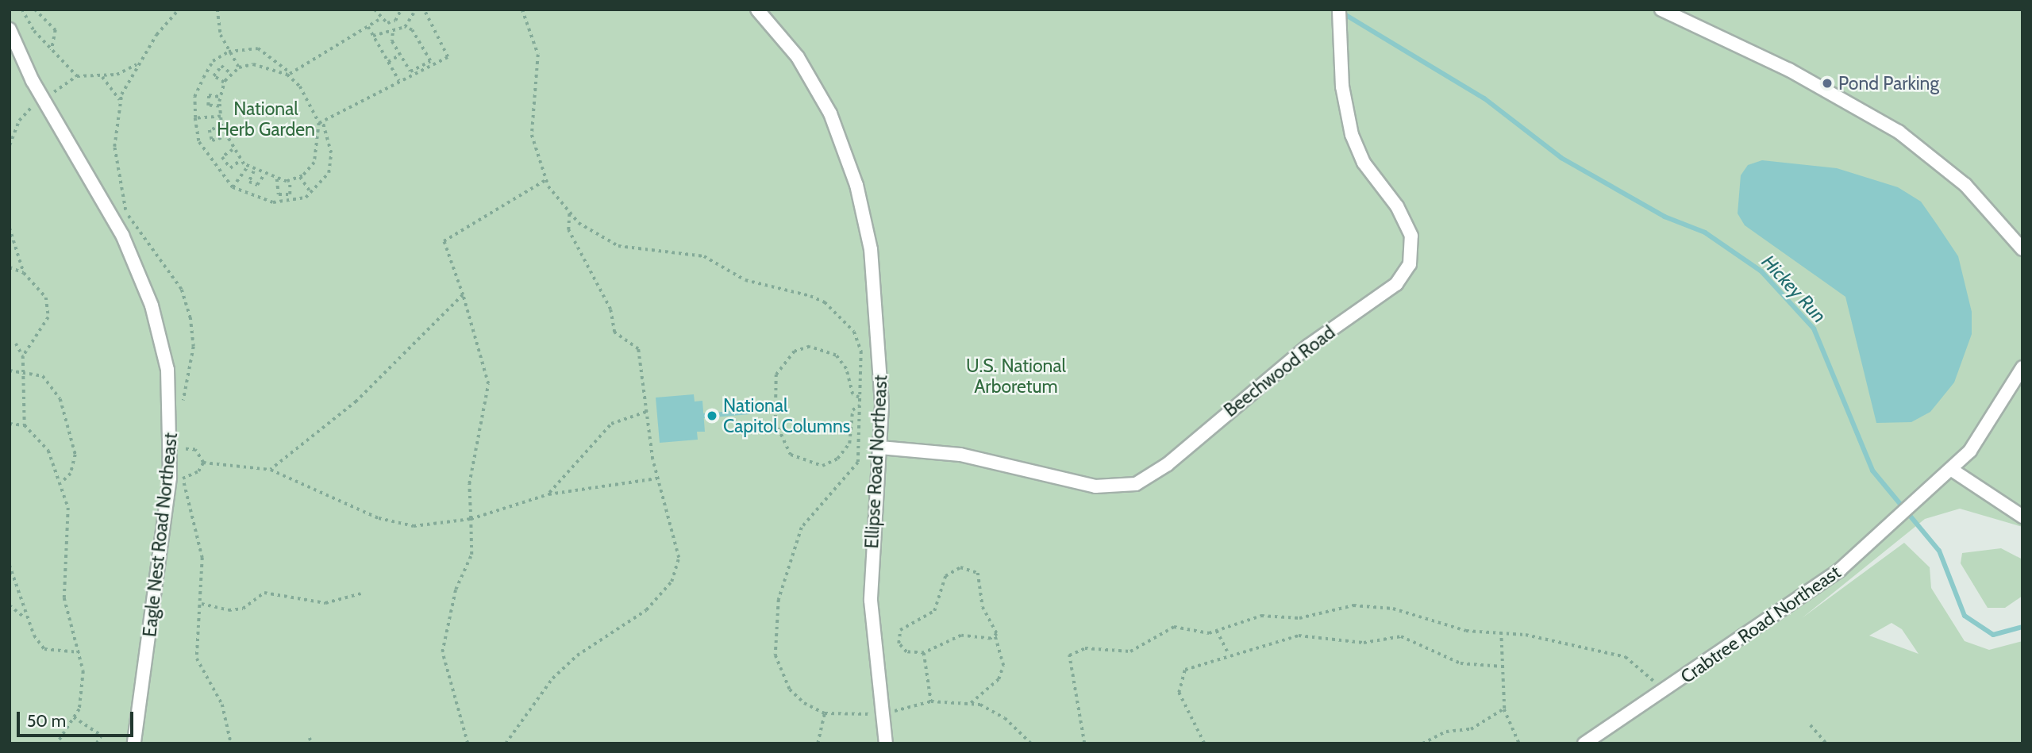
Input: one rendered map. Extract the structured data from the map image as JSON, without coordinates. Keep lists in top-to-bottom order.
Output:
{
  "streets": {
    "street": [
      "Beechwood Road",
      "Ellipse Road Northeast",
      "Eagle Nest Road Northeast",
      "Crabtree Road Northeast"
    ]
  },
  "crossings": [
    ["Beechwood Road", "Ellipse Road Northeast"]
  ],
  "water": ["Hickey Run"],
  "parks": ["National Herb Garden", "U.S. National Arboretum"],
  "places": ["Pond Parking", "National Capitol Columns"],
  "scale_bar": "50 m"
}
